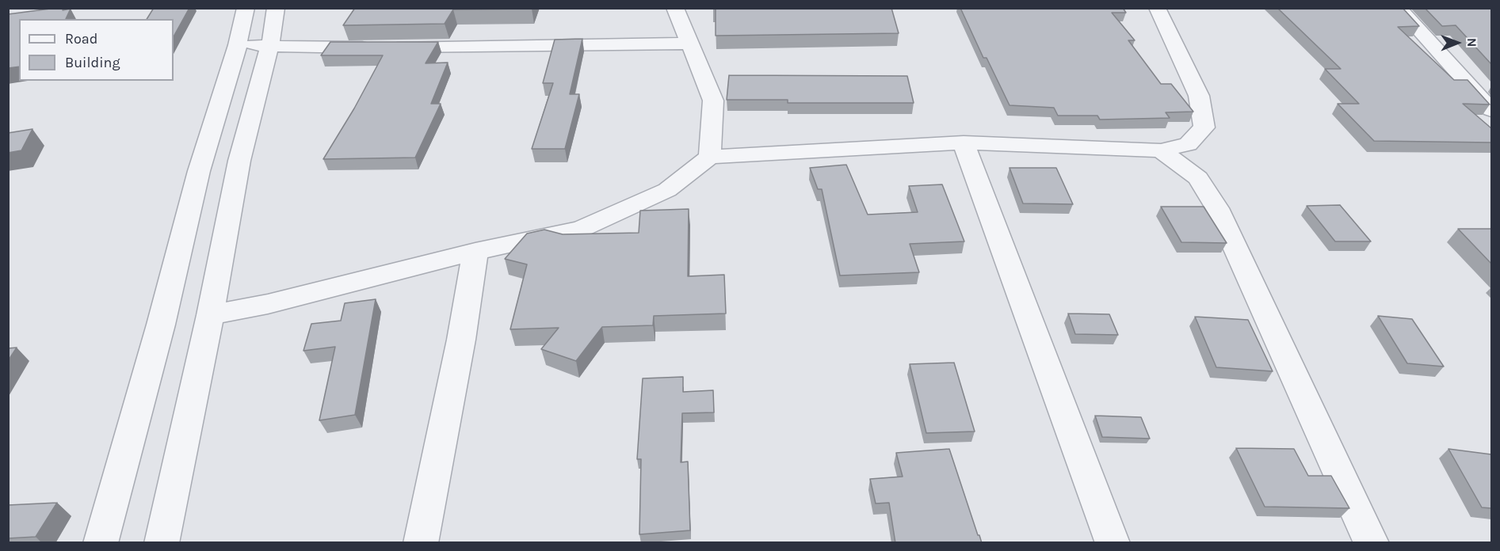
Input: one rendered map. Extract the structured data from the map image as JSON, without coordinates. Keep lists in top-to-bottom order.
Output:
{
  "legend": ["Road", "Building"],
  "north": "right"
}
